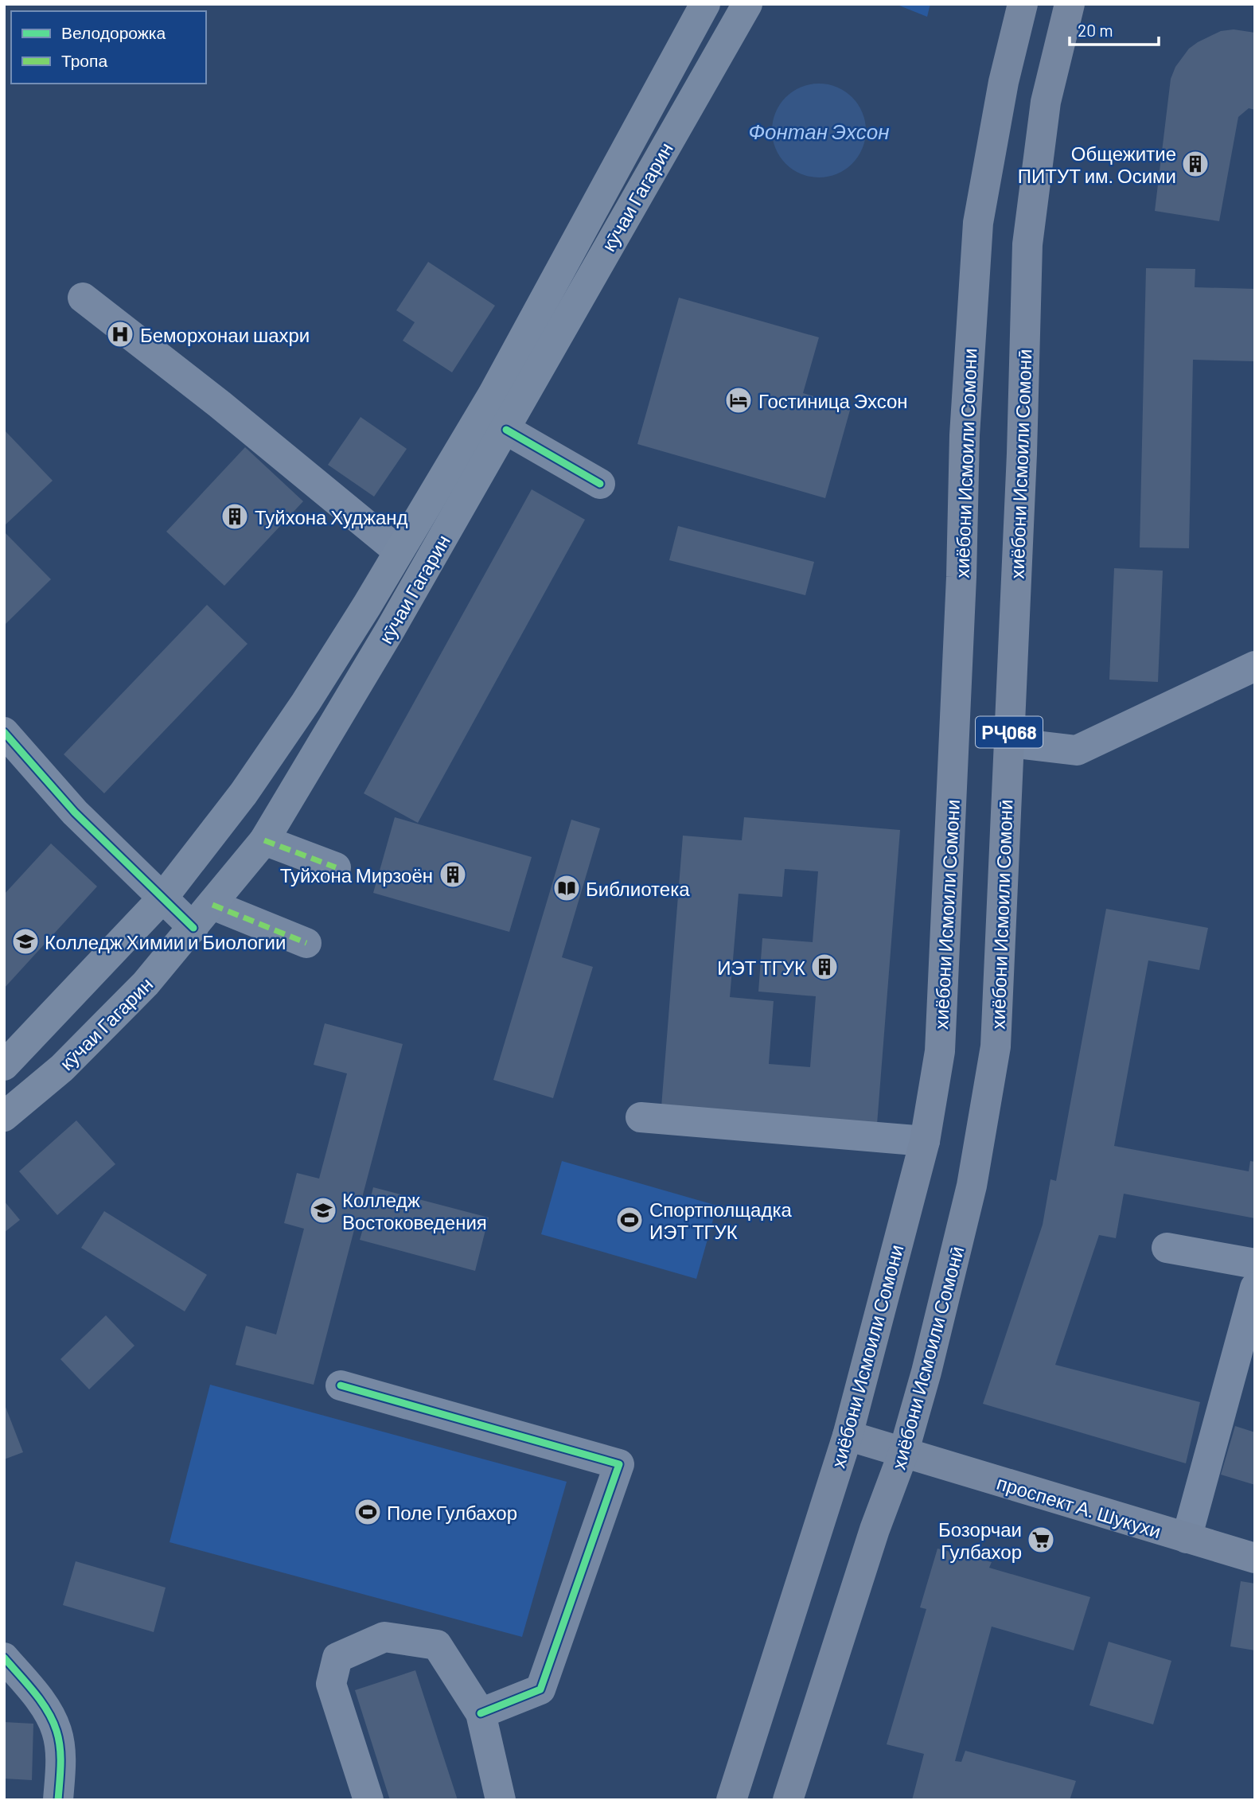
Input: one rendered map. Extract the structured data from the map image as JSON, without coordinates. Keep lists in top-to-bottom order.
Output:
{
  "streets": {
    "highway": ["кӯчаи Гагарин"],
    "main road": [
      "хиёбони Исмоили Сомони",
      "хиёбони Исмоили Сомонӣ",
      "РҶ068",
      "проспект А. Шукухи"
    ]
  },
  "crossings": [
    ["хиёбони Исмоили Сомони", "проспект А. Шукухи"],
    ["хиёбони Исмоили Сомонӣ", "проспект А. Шукухи"]
  ],
  "water": ["Фонтан Эхсон"],
  "places": {
    "building": [
      "Общежитие ПИТУТ им. Осими",
      "Туйхона Худжанд",
      "Туйхона Мирзоён",
      "ИЭТ ТГУК"
    ],
    "hospital": ["Беморхонаи шахри"],
    "hotel": ["Гостиница Эхсон"],
    "library": ["Библиотека"],
    "school or university": ["Колледж Химии и Биологии", "Колледж Востоковедения"],
    "sports": ["Спортполщадка ИЭТ ТГУК", "Поле Гулбахор"],
    "supermarket": ["Бозорчаи Гулбахор"]
  },
  "legend": ["Велодорожка", "Тропа"],
  "scale_bar": "20 m"
}
